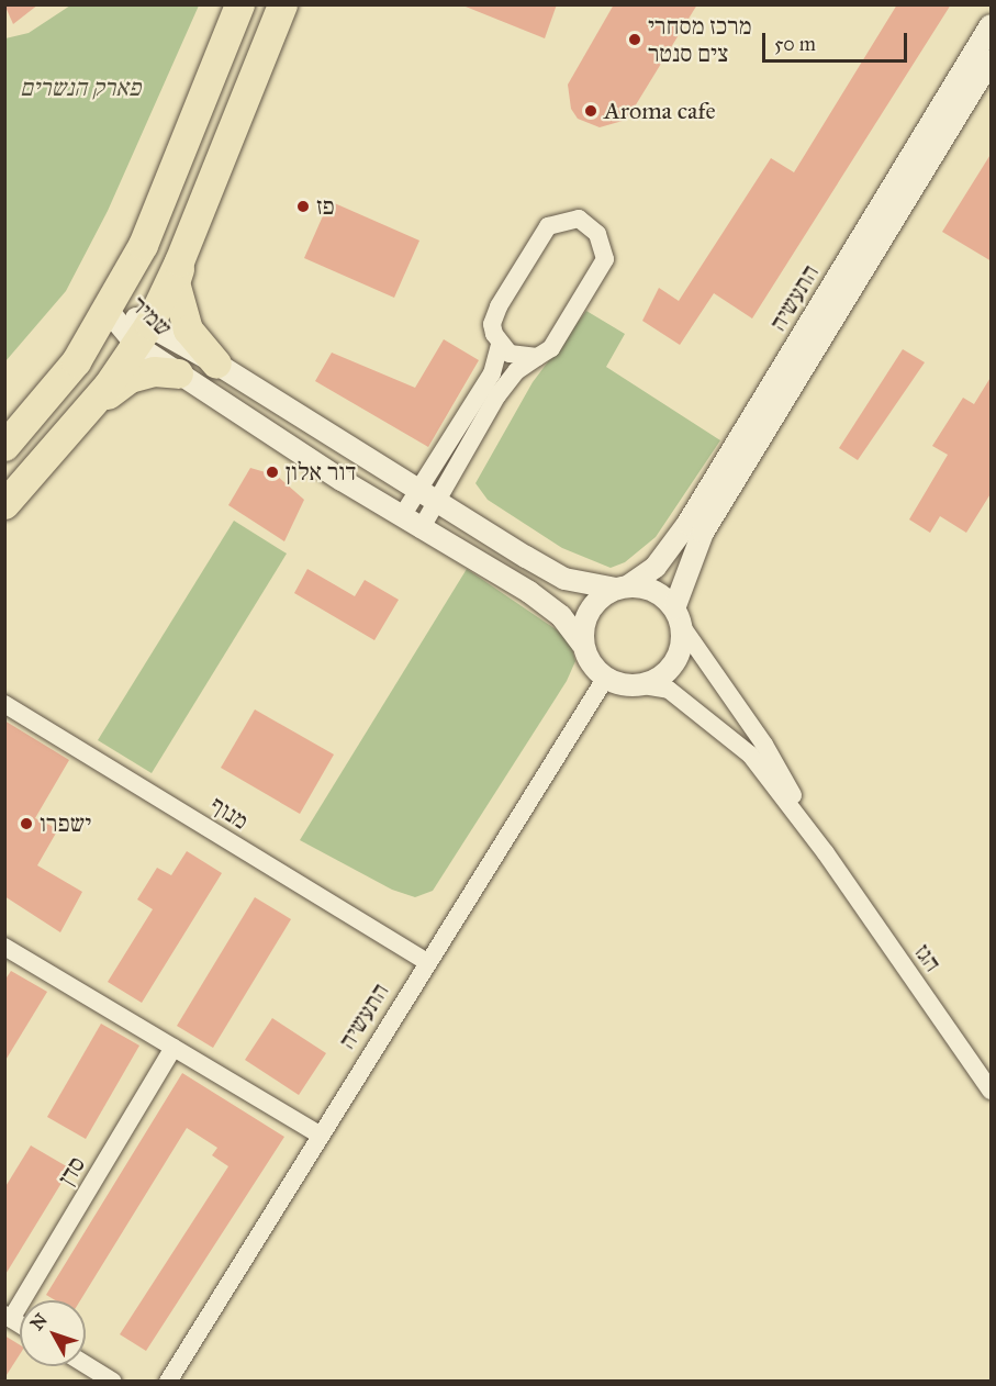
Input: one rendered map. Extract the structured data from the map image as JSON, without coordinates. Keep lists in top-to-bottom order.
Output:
{
  "streets": {
    "street": [
      "התעשיה",
      "שמיר",
      "מנוף",
      "הגז",
      "סדן"
    ]
  },
  "crossings": [
    ["התעשיה", "שמיר"],
    ["התעשיה", "מנוף"],
    ["התעשיה", "הגז"],
    ["שמיר", "הגז"]
  ],
  "parks": ["פארק הנשרים"],
  "places": [
    "מרכז מסחרי צים סנטר",
    "Aroma cafe",
    "פז",
    "דור אלון",
    "ישפרו"
  ],
  "scale_bar": "50 m",
  "north": "top left"
}
